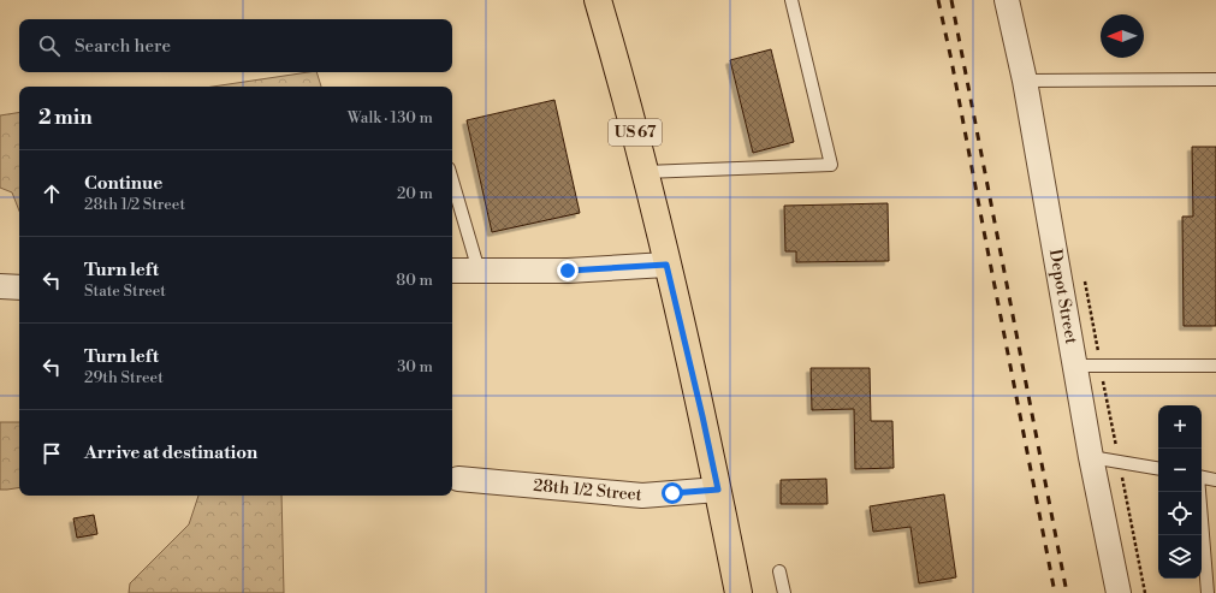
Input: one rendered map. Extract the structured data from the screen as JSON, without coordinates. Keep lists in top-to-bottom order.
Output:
{
  "streets": {
    "main road": ["US 67"],
    "street": ["Depot Street", "28th 1/2 Street"]
  },
  "crossings": [
    ["US 67", "28th 1/2 Street"]
  ],
  "north": "left",
  "page": {
    "search": "Search here",
    "heading": ["2 min", "Walk · 130 m"],
    "list": [
      ["Continue", "28th 1/2 Street", "20 m"],
      ["Turn left", "State Street", "80 m"],
      ["Turn left", "29th Street", "30 m"],
      "Arrive at destination"
    ],
    "map_buttons": ["+", "−"]
  }
}
